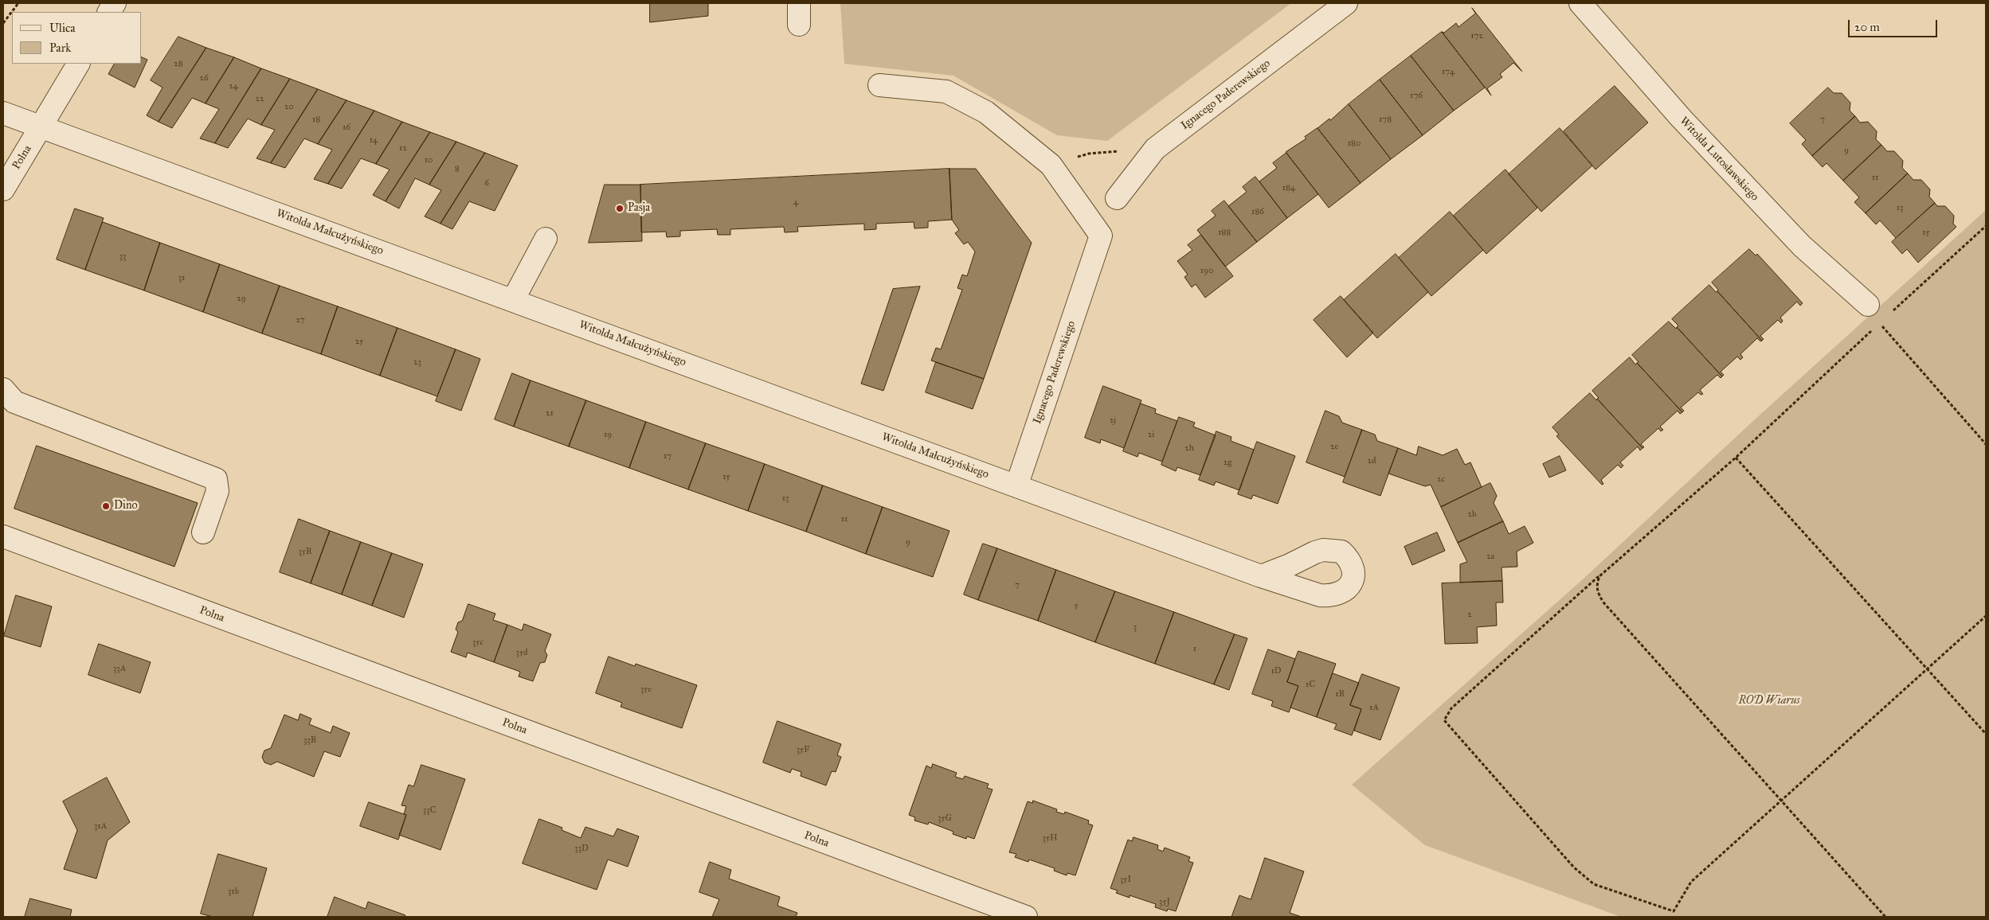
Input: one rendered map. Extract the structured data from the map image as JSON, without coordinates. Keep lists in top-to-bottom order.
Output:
{
  "streets": {
    "street": [
      "Ignacego Paderewskiego",
      "Polna",
      "Witolda Lutosławskiego",
      "Witolda Małcużyńskiego"
    ]
  },
  "crossings": [
    ["Ignacego Paderewskiego", "Witolda Małcużyńskiego"],
    ["Polna", "Witolda Małcużyńskiego"]
  ],
  "parks": ["ROD Wiarus"],
  "places": ["Pasja", "Dino"],
  "house_numbers": [
    "172",
    "28",
    "174",
    "26",
    "24",
    "176",
    "22",
    "20",
    "18",
    "178",
    "7",
    "16",
    "14",
    "180",
    "12",
    "9",
    "10",
    "8",
    "11",
    "6",
    "184",
    "4",
    "13",
    "186",
    "188",
    "15",
    "33",
    "190",
    "31",
    "29",
    "27",
    "25",
    "23",
    "21",
    "2j",
    "19",
    "2i",
    "2e",
    "2h",
    "17",
    "2d",
    "2g",
    "15",
    "2c",
    "13",
    "2b",
    "11",
    "9",
    "35B",
    "2a",
    "7",
    "5",
    "2",
    "3",
    "35c",
    "1",
    "35d",
    "33A",
    "1D",
    "1C",
    "35e",
    "1B",
    "1A",
    "33B",
    "35F",
    "33C",
    "35G",
    "31A",
    "35H",
    "33D",
    "35I",
    "31b",
    "35J"
  ],
  "legend": ["Ulica", "Park"],
  "scale_bar": "20 m"
}
